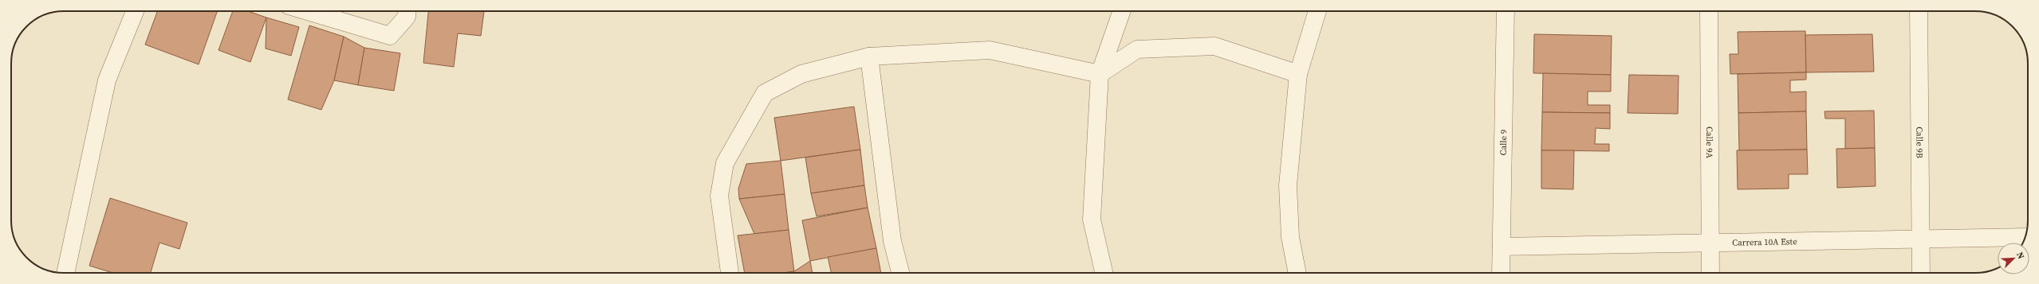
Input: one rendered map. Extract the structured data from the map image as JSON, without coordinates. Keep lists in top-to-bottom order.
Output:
{
  "streets": {
    "street": [
      "Calle 9",
      "Calle 9A",
      "Calle 9B",
      "Carrera 10A Este"
    ]
  },
  "crossings": [
    ["Calle 9", "Carrera 10A Este"],
    ["Calle 9A", "Carrera 10A Este"],
    ["Calle 9B", "Carrera 10A Este"]
  ],
  "north": "top right"
}
